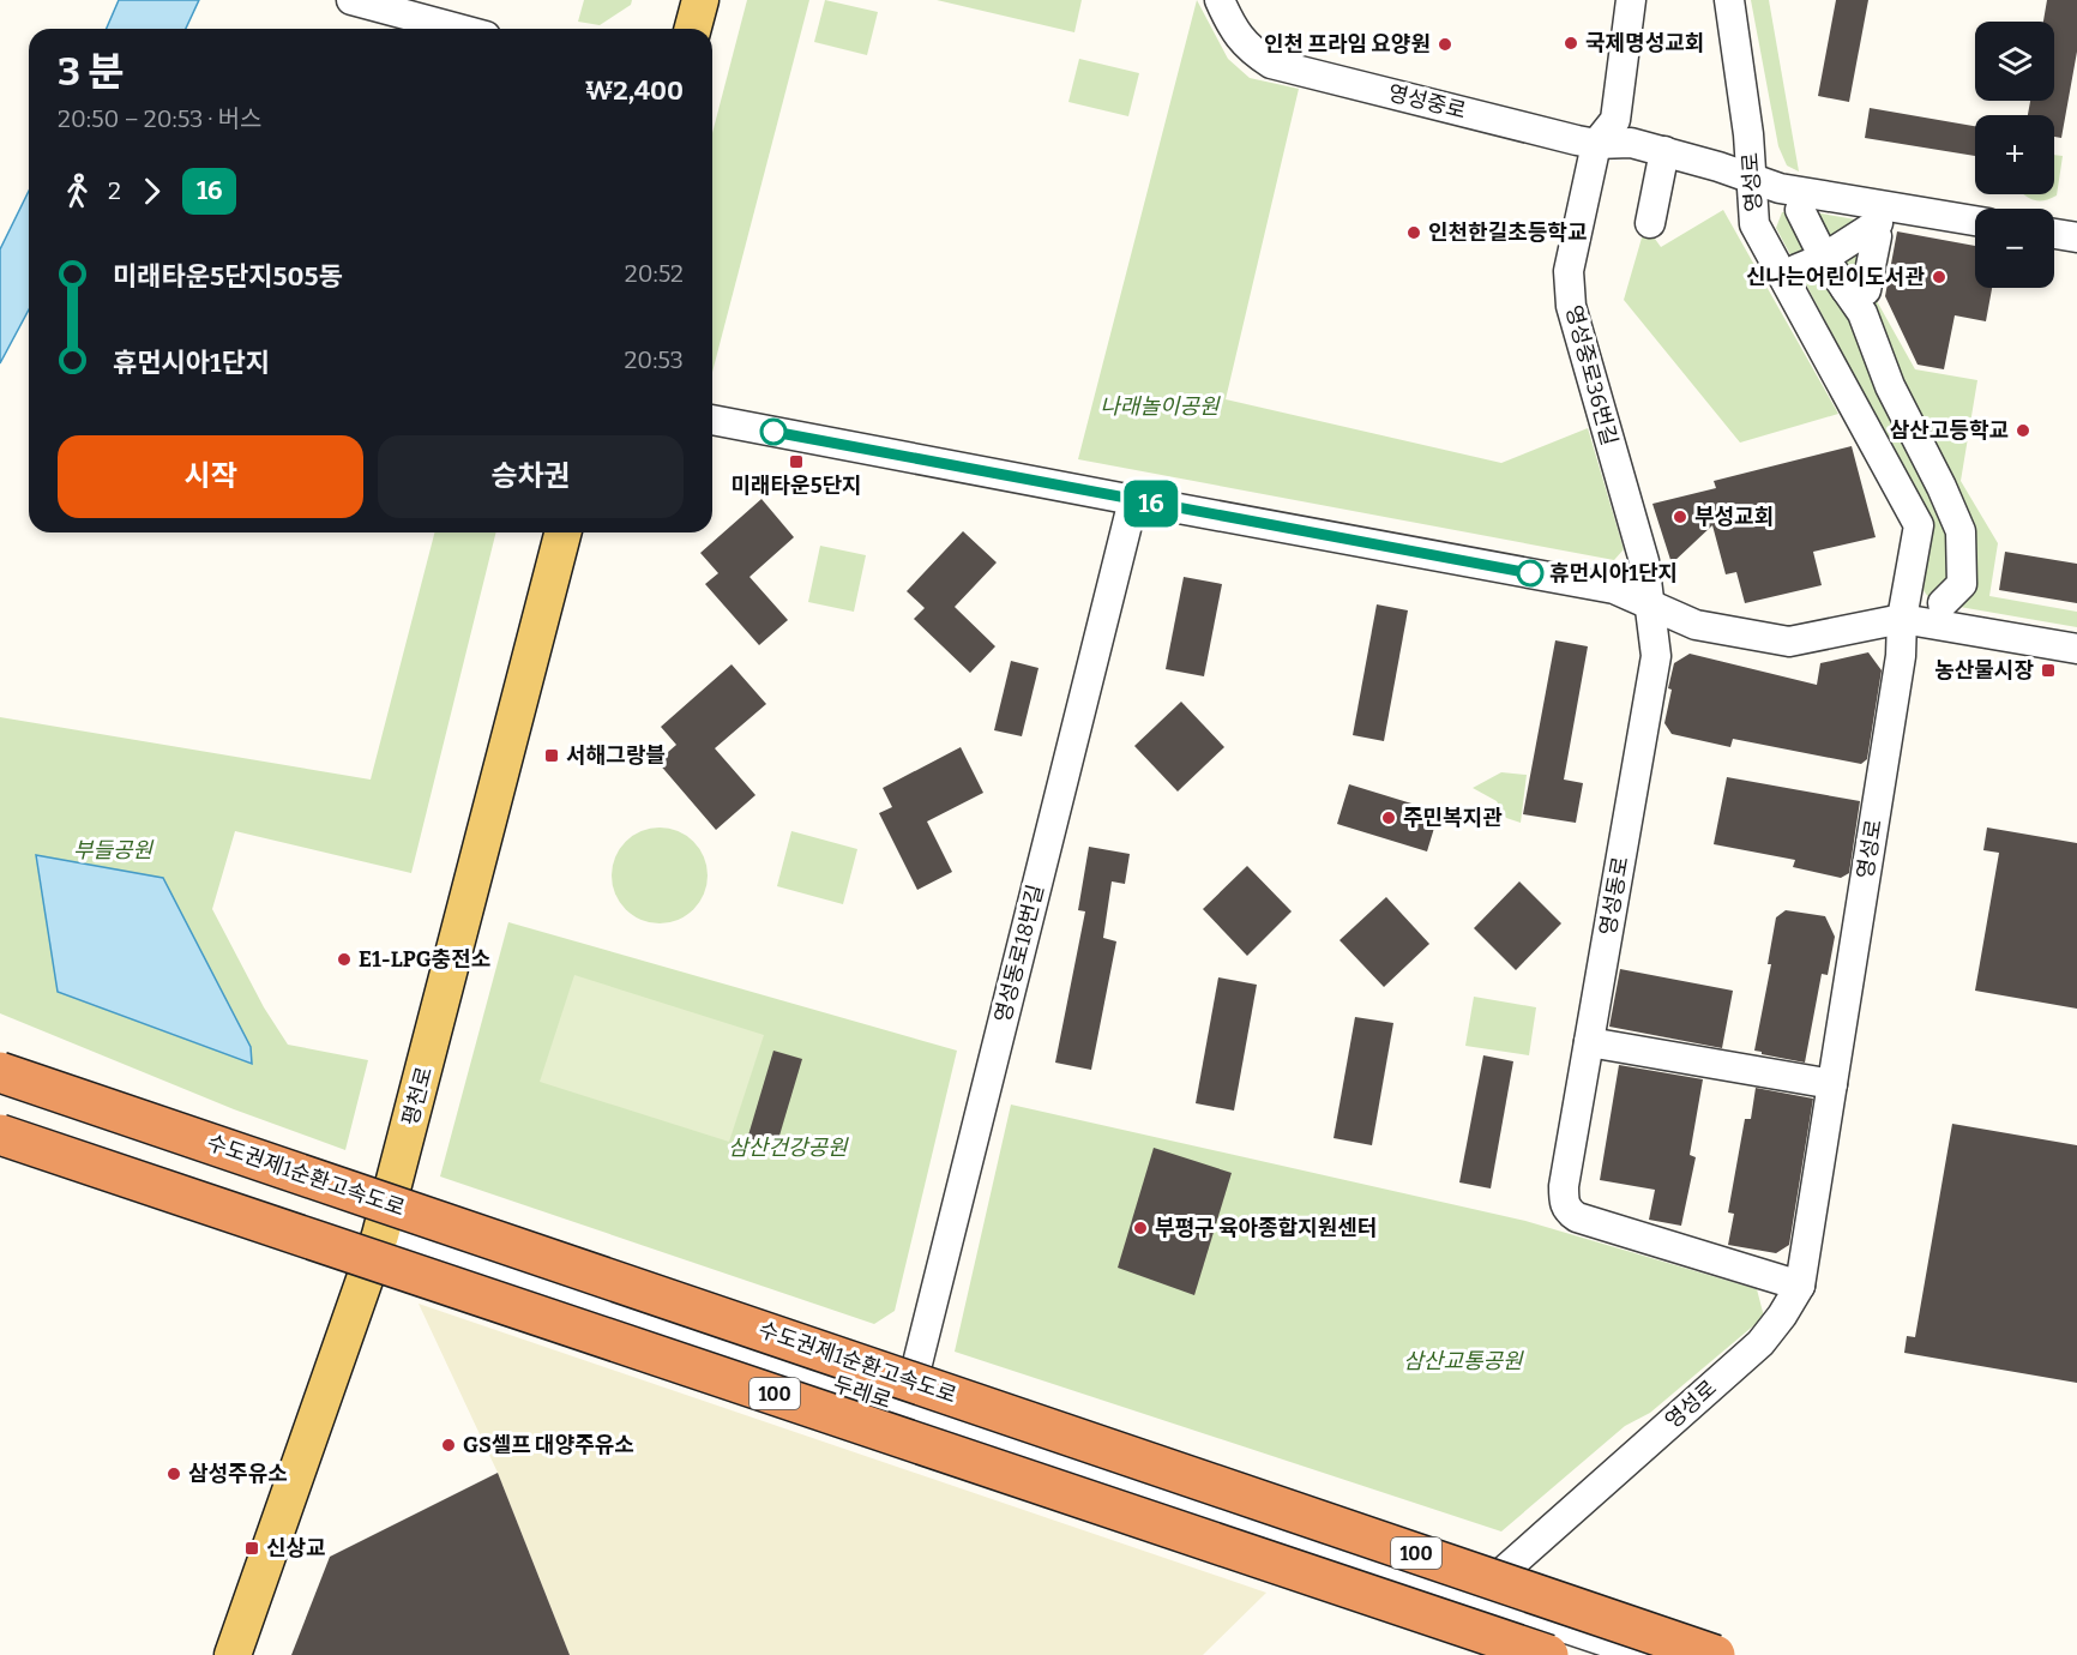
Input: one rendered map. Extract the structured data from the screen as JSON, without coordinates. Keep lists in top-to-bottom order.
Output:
{
  "streets": {
    "highway": ["수도권제1순환고속도로", "100"],
    "main road": ["평천로"],
    "street": [
      "영성중로",
      "영성로",
      "영성중로36번길",
      "영성동로",
      "영성동로18번길",
      "두레로"
    ]
  },
  "crossings": [
    ["영성중로", "영성로"],
    ["영성중로", "영성중로36번길"],
    ["영성로", "영성동로"],
    ["영성로", "두레로"],
    ["영성중로36번길", "영성동로"],
    ["영성동로18번길", "두레로"],
    ["평천로", "두레로"]
  ],
  "parks": [
    "나래놀이공원",
    "부들공원",
    "삼산건강공원",
    "삼산교통공원"
  ],
  "places": {
    "other": [
      "국제명성교회",
      "인천 프라임 요양원",
      "인천한길초등학교",
      "신나는어린이도서관",
      "삼산고등학교",
      "부성교회",
      "휴먼시아1단지",
      "주민복지관",
      "E1-LPG충전소",
      "부평구 육아종합지원센터",
      "GS셀프 대양주유소",
      "삼성주유소"
    ],
    "transit": [
      "미래타운5단지",
      "농산물시장",
      "서해그랑블",
      "신상교"
    ]
  },
  "lines": ["bus line 16"],
  "page": {
    "on_map": "16",
    "map_buttons": ["+", "−"],
    "heading": ["3 분", "20:50 – 20:53 · 버스", "₩2,400"],
    "legs": ["2", "16"],
    "list": [
      {
        "name": "미래타운5단지505동",
        "value": "20:52"
      },
      {
        "name": "휴먼시아1단지",
        "value": "20:53"
      }
    ],
    "buttons": ["시작", "승차권"]
  }
}
